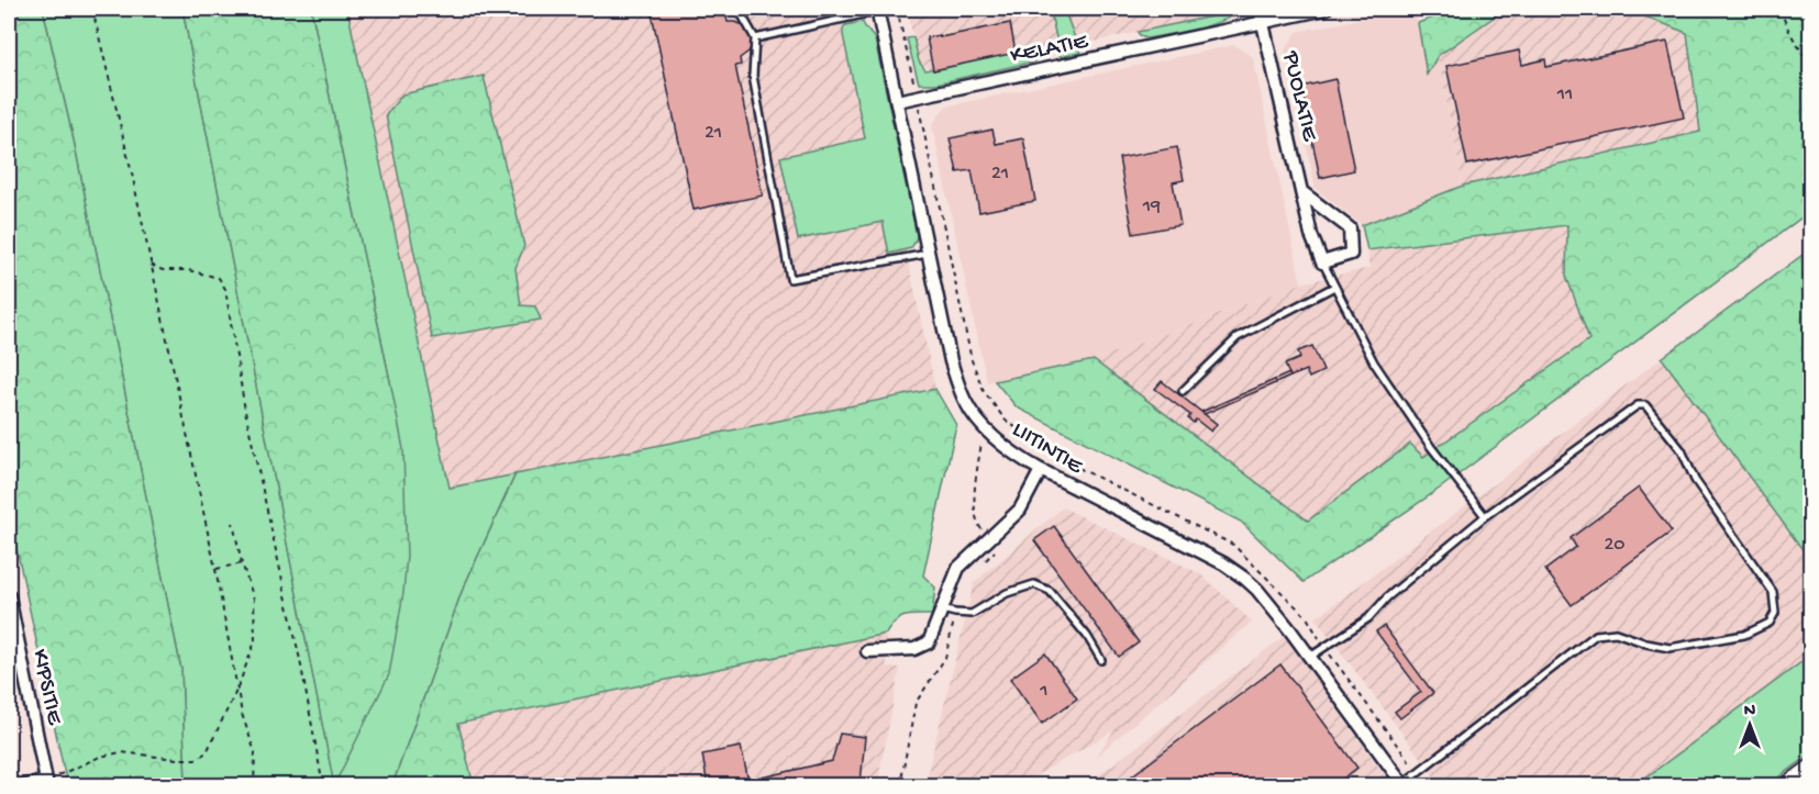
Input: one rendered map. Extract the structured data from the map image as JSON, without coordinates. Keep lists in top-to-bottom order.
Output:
{
  "streets": {
    "street": [
      "KELATIE",
      "PUOLATIE",
      "LIITINTIE",
      "KIPSITIE"
    ]
  },
  "crossings": [
    ["KELATIE", "PUOLATIE"],
    ["KELATIE", "LIITINTIE"]
  ],
  "house_numbers": [
    "11",
    "21",
    "21",
    "19",
    "20",
    "1"
  ],
  "north": "top"
}
